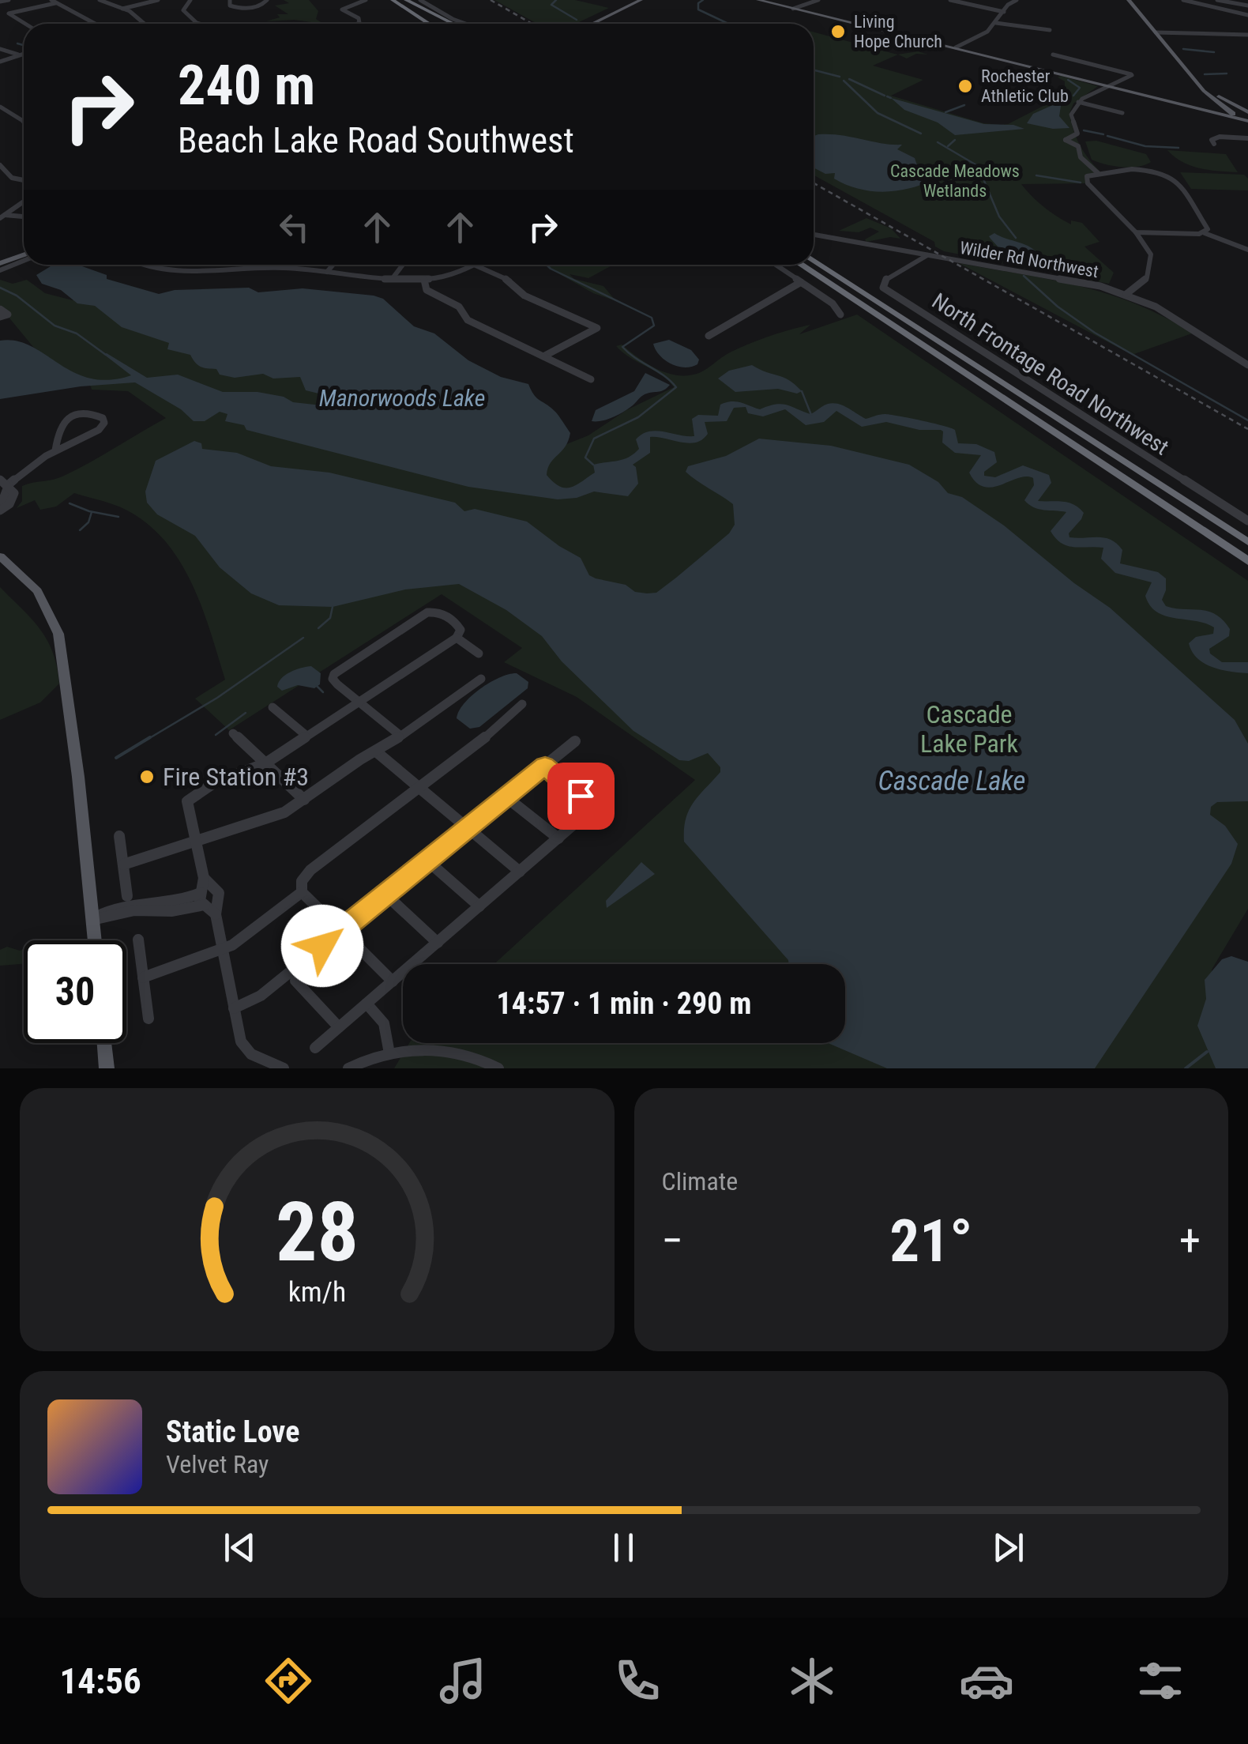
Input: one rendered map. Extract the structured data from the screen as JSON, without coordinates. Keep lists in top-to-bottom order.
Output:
{
  "streets": {
    "street": ["Wilder Rd Northwest", "North Frontage Road Northwest"]
  },
  "crossings": [
    ["Wilder Rd Northwest", "North Frontage Road Northwest"]
  ],
  "water": ["Manorwoods Lake", "Cascade Lake"],
  "parks": ["Cascade Meadows Wetlands", "Cascade Lake Park"],
  "places": ["Living Hope Church", "Rochester Athletic Club", "Fire Station #3"],
  "page": {
    "turn": ["240 m", "Beach Lake Road Southwest"],
    "limit": "30",
    "trip": "14:57 · 1 min · 290 m",
    "tile": "Climate",
    "heat": ["−", "21°", "+"],
    "song": ["Static Love", "Velvet Ray"],
    "tabs": "14:56",
    "gauge": ["28", "km/h"]
  }
}
